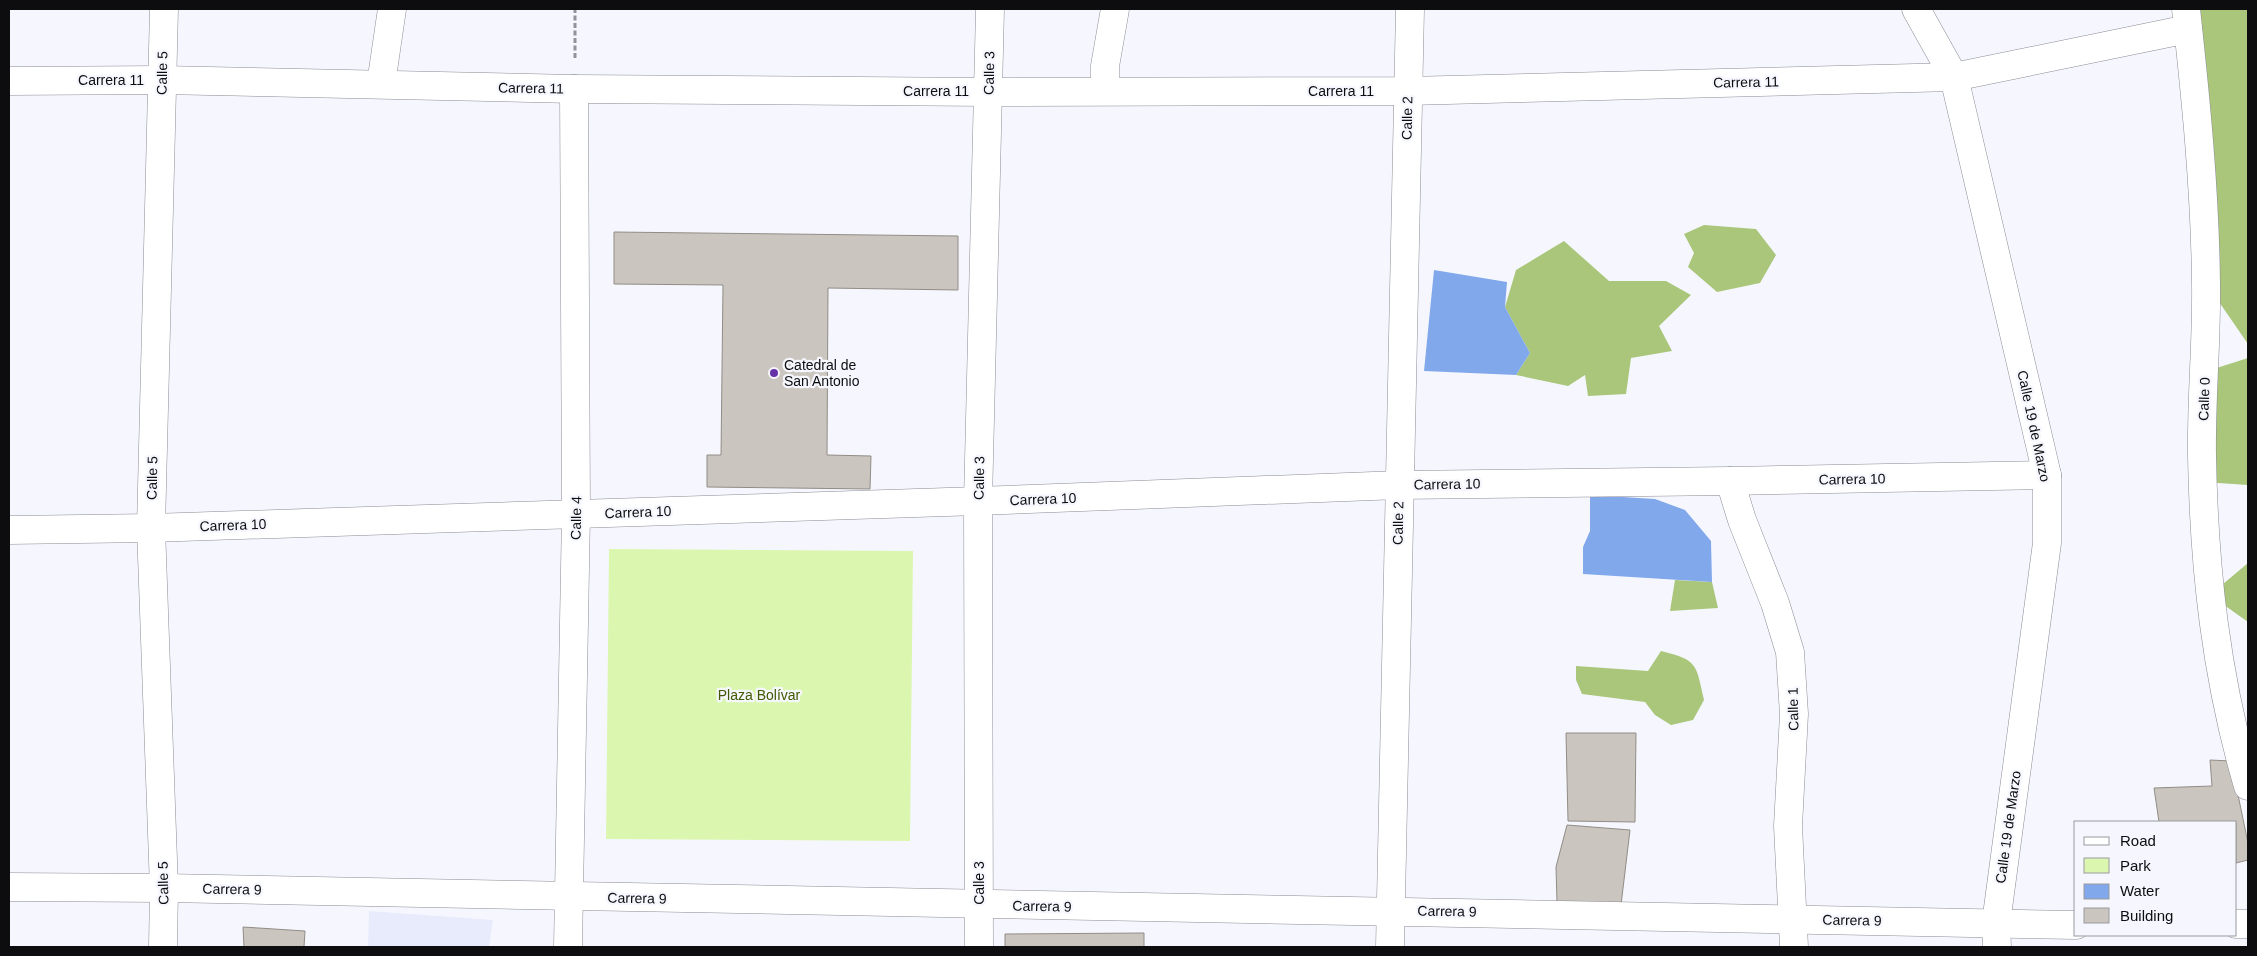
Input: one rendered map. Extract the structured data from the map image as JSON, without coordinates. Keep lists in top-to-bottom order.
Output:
{
  "streets": {
    "street": [
      "Calle 5",
      "Calle 3",
      "Carrera 11",
      "Calle 2",
      "Calle 0",
      "Calle 19 de Marzo",
      "Carrera 10",
      "Calle 4",
      "Calle 1",
      "Carrera 9"
    ]
  },
  "crossings": [
    ["Calle 5", "Carrera 11"],
    ["Calle 5", "Carrera 10"],
    ["Calle 5", "Carrera 9"],
    ["Calle 3", "Carrera 11"],
    ["Calle 3", "Carrera 10"],
    ["Calle 3", "Carrera 9"],
    ["Carrera 11", "Calle 2"],
    ["Carrera 11", "Calle 0"],
    ["Carrera 11", "Calle 19 de Marzo"],
    ["Carrera 11", "Calle 4"],
    ["Calle 2", "Carrera 10"],
    ["Calle 2", "Carrera 9"],
    ["Calle 19 de Marzo", "Carrera 10"],
    ["Calle 19 de Marzo", "Carrera 9"],
    ["Carrera 10", "Calle 4"],
    ["Carrera 10", "Calle 1"],
    ["Calle 4", "Carrera 9"],
    ["Calle 1", "Carrera 9"]
  ],
  "parks": ["Plaza Bolívar"],
  "places": ["Catedral de San Antonio"],
  "legend": [
    "Road",
    "Park",
    "Water",
    "Building"
  ]
}
